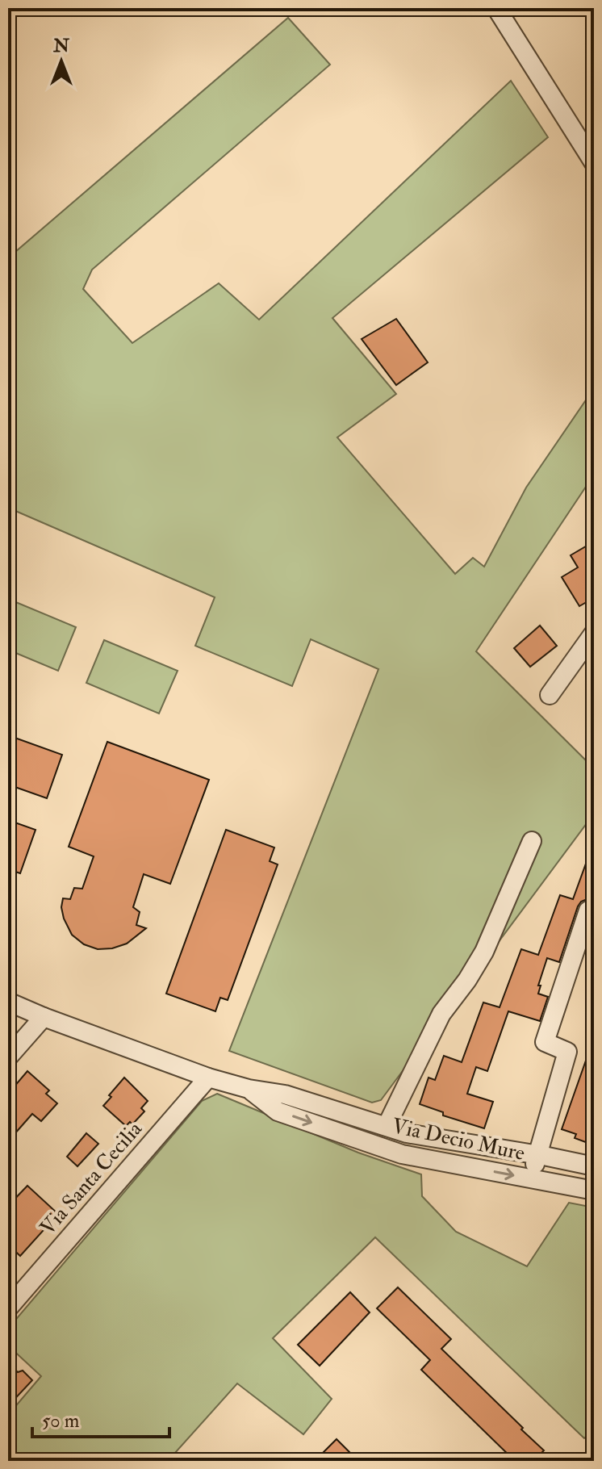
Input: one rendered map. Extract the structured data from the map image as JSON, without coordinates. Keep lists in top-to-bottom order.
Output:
{
  "streets": {
    "street": ["Via Decio Mure", "Via Santa Cecilia"]
  },
  "crossings": [
    ["Via Decio Mure", "Via Santa Cecilia"]
  ],
  "scale_bar": "50 m",
  "north": "top"
}
